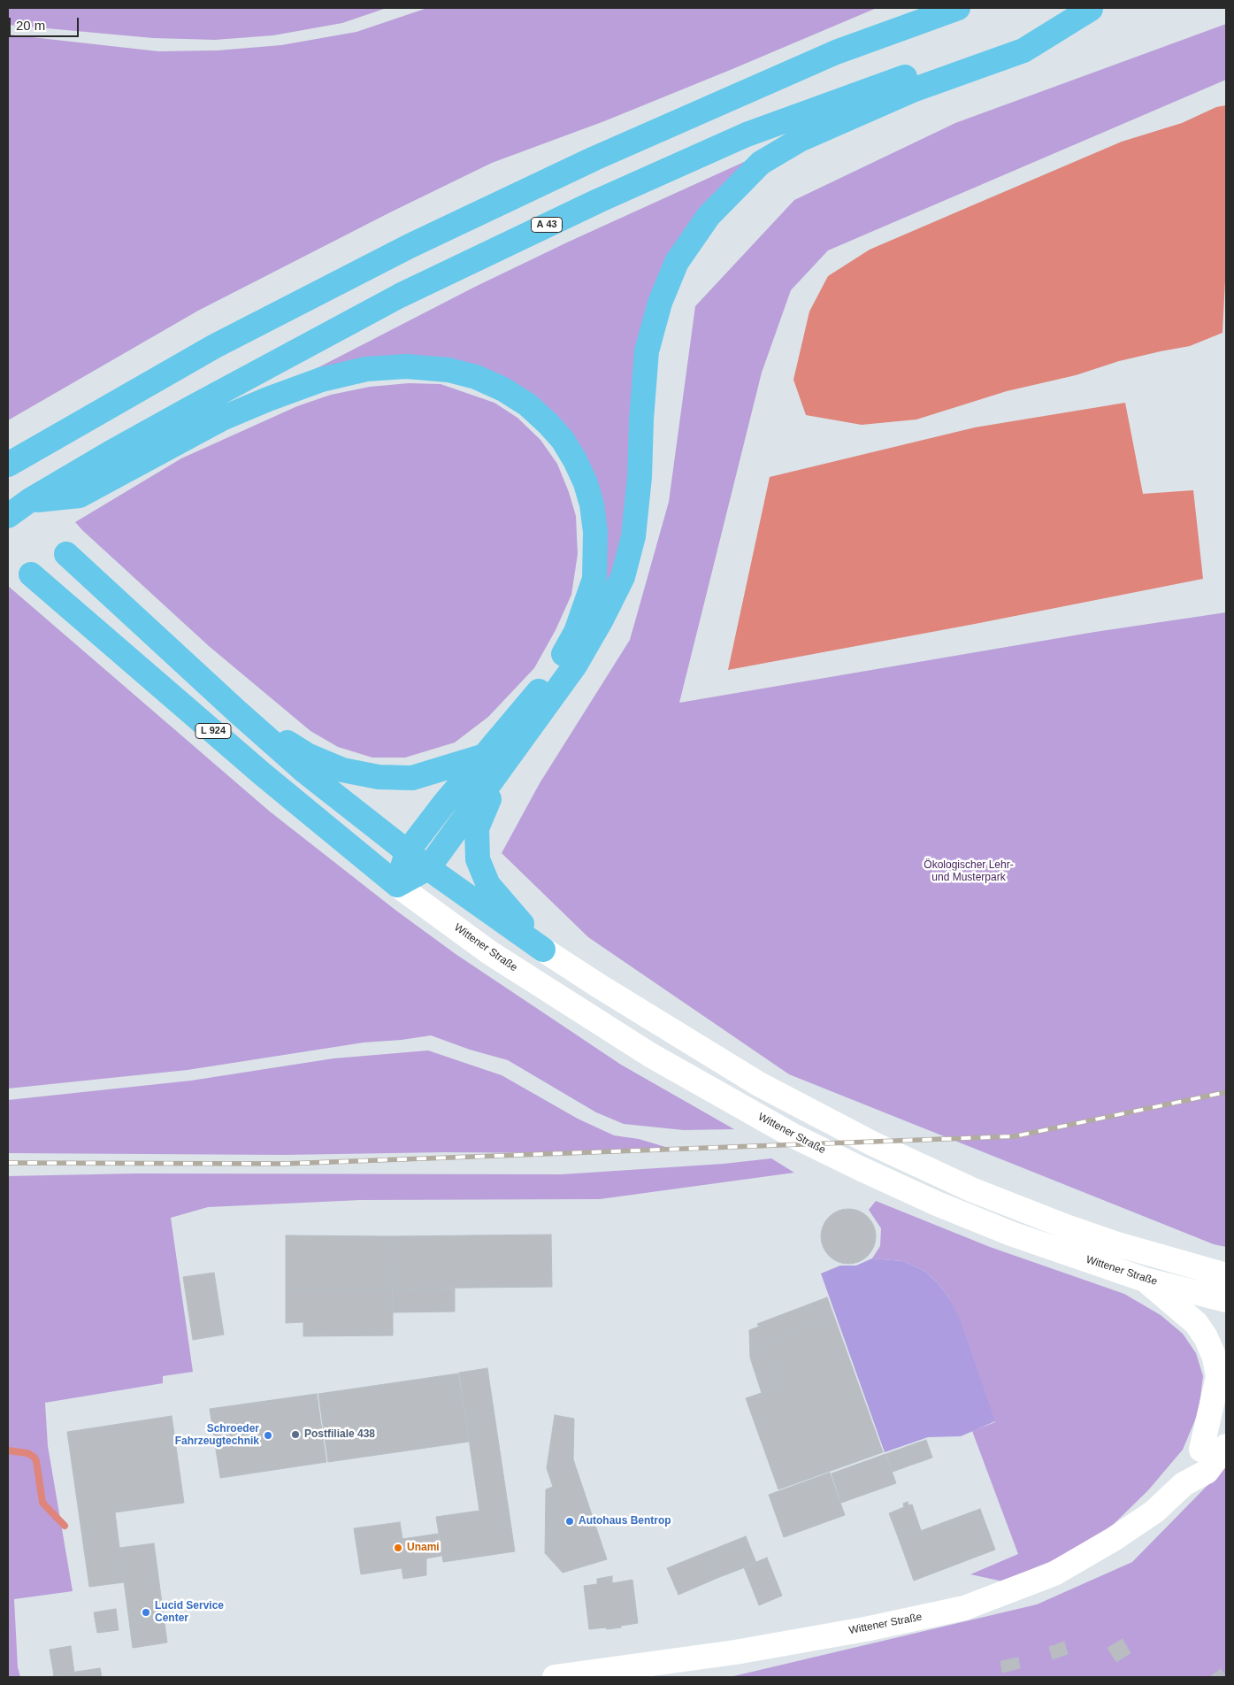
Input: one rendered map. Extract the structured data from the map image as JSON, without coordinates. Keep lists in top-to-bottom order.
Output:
{
  "streets": {
    "highway": ["A 43", "L 924"],
    "main road": ["Wittener Straße"]
  },
  "crossings": [
    ["L 924", "Wittener Straße"]
  ],
  "parks": ["Ökologischer Lehr- und Musterpark"],
  "places": [
    "Postfiliale 438",
    "Schroeder Fahrzeugtechnik",
    "Autohaus Bentrop",
    "Unami",
    "Lucid Service Center"
  ],
  "scale_bar": "20 m"
}
